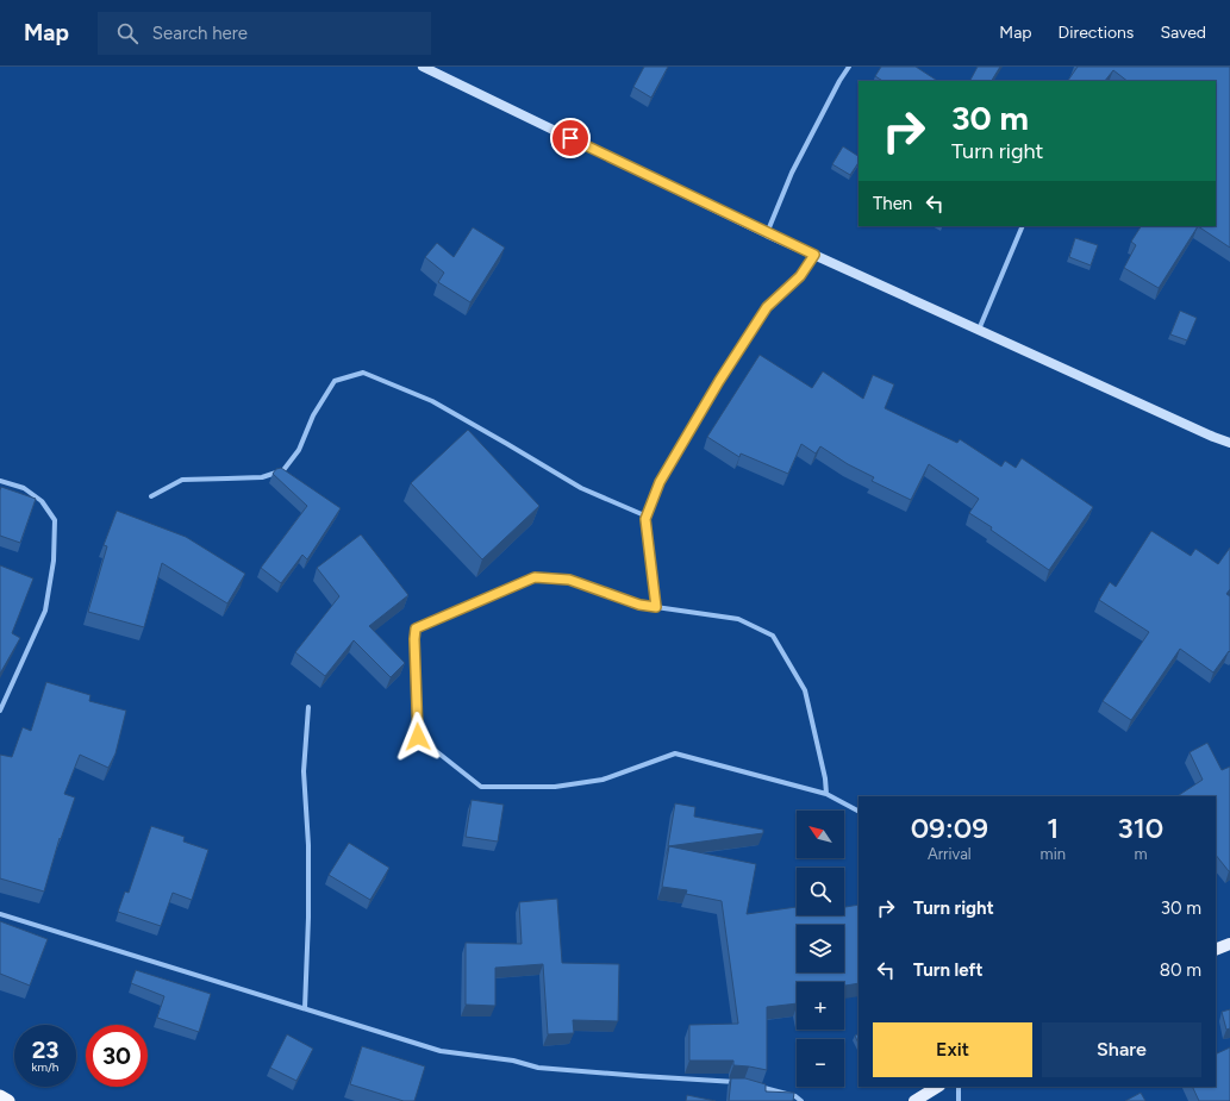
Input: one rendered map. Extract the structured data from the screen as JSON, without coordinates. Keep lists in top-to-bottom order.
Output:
{
  "north": "top left",
  "page": {
    "header": "Map",
    "search": "Search here",
    "nav": ["Map", "Directions", "Saved"],
    "turn": ["30 m", "Turn right"],
    "then": "Then",
    "eta": [
      "09:09",
      "Arrival",
      "1",
      "min",
      "310",
      "m"
    ],
    "map_buttons": ["+", "−"],
    "list": [
      {
        "name": "Turn right",
        "value": "30 m"
      },
      {
        "name": "Turn left",
        "value": "80 m"
      }
    ],
    "buttons": ["Exit", "Share"],
    "speed": "23 km/h",
    "limit": "30"
  }
}
